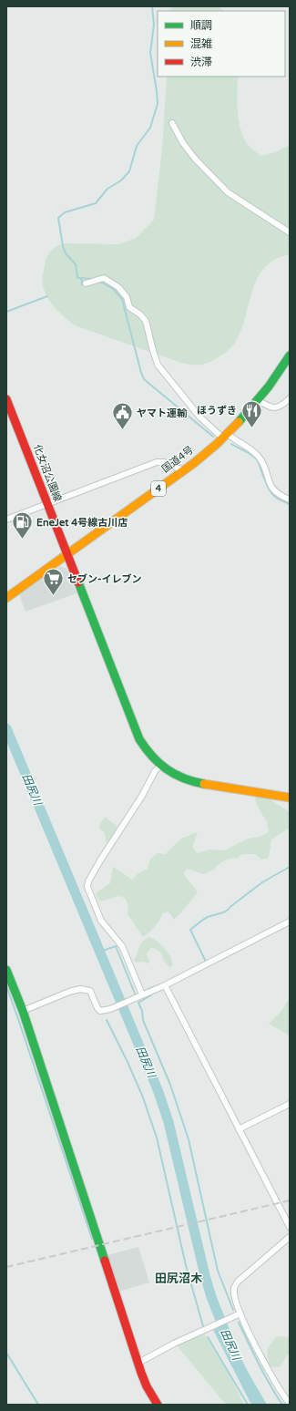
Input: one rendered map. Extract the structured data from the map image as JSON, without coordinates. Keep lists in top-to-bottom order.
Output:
{
  "streets": {
    "main road": ["国道4号", "化女沼公園線", "4"]
  },
  "crossings": [
    ["国道4号", "化女沼公園線"]
  ],
  "districts": ["田尻沼木"],
  "water": ["田尻川"],
  "places": {
    "restaurant": ["ほうずき"],
    "public building": ["ヤマト運輸"],
    "fuel station": ["EneJet 4号線古川店"],
    "supermarket": ["セブン-イレブン"]
  },
  "legend": ["順調", "混雑", "渋滞"]
}
